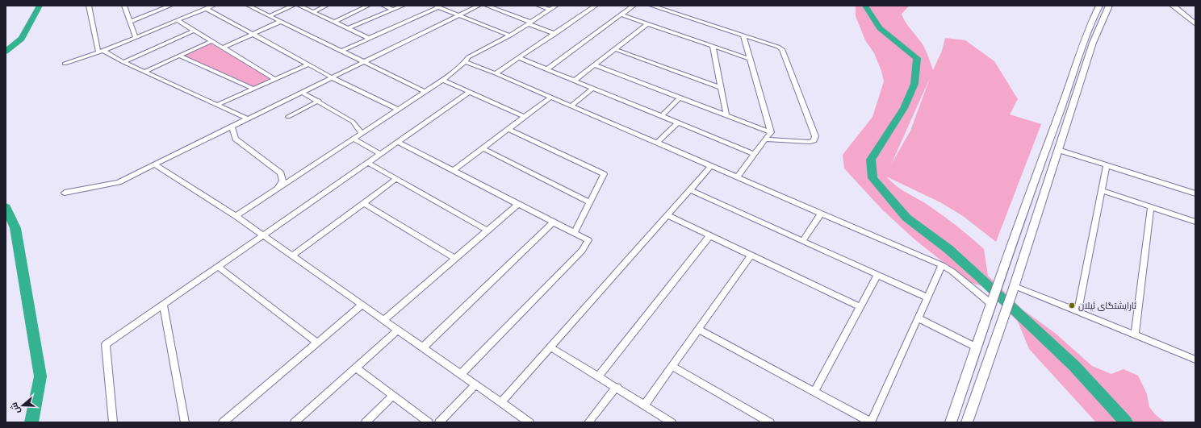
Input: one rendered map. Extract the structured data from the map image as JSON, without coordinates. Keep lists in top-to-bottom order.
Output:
{
  "places": ["ئارایشتگای ئیلان"],
  "north": "left"
}
